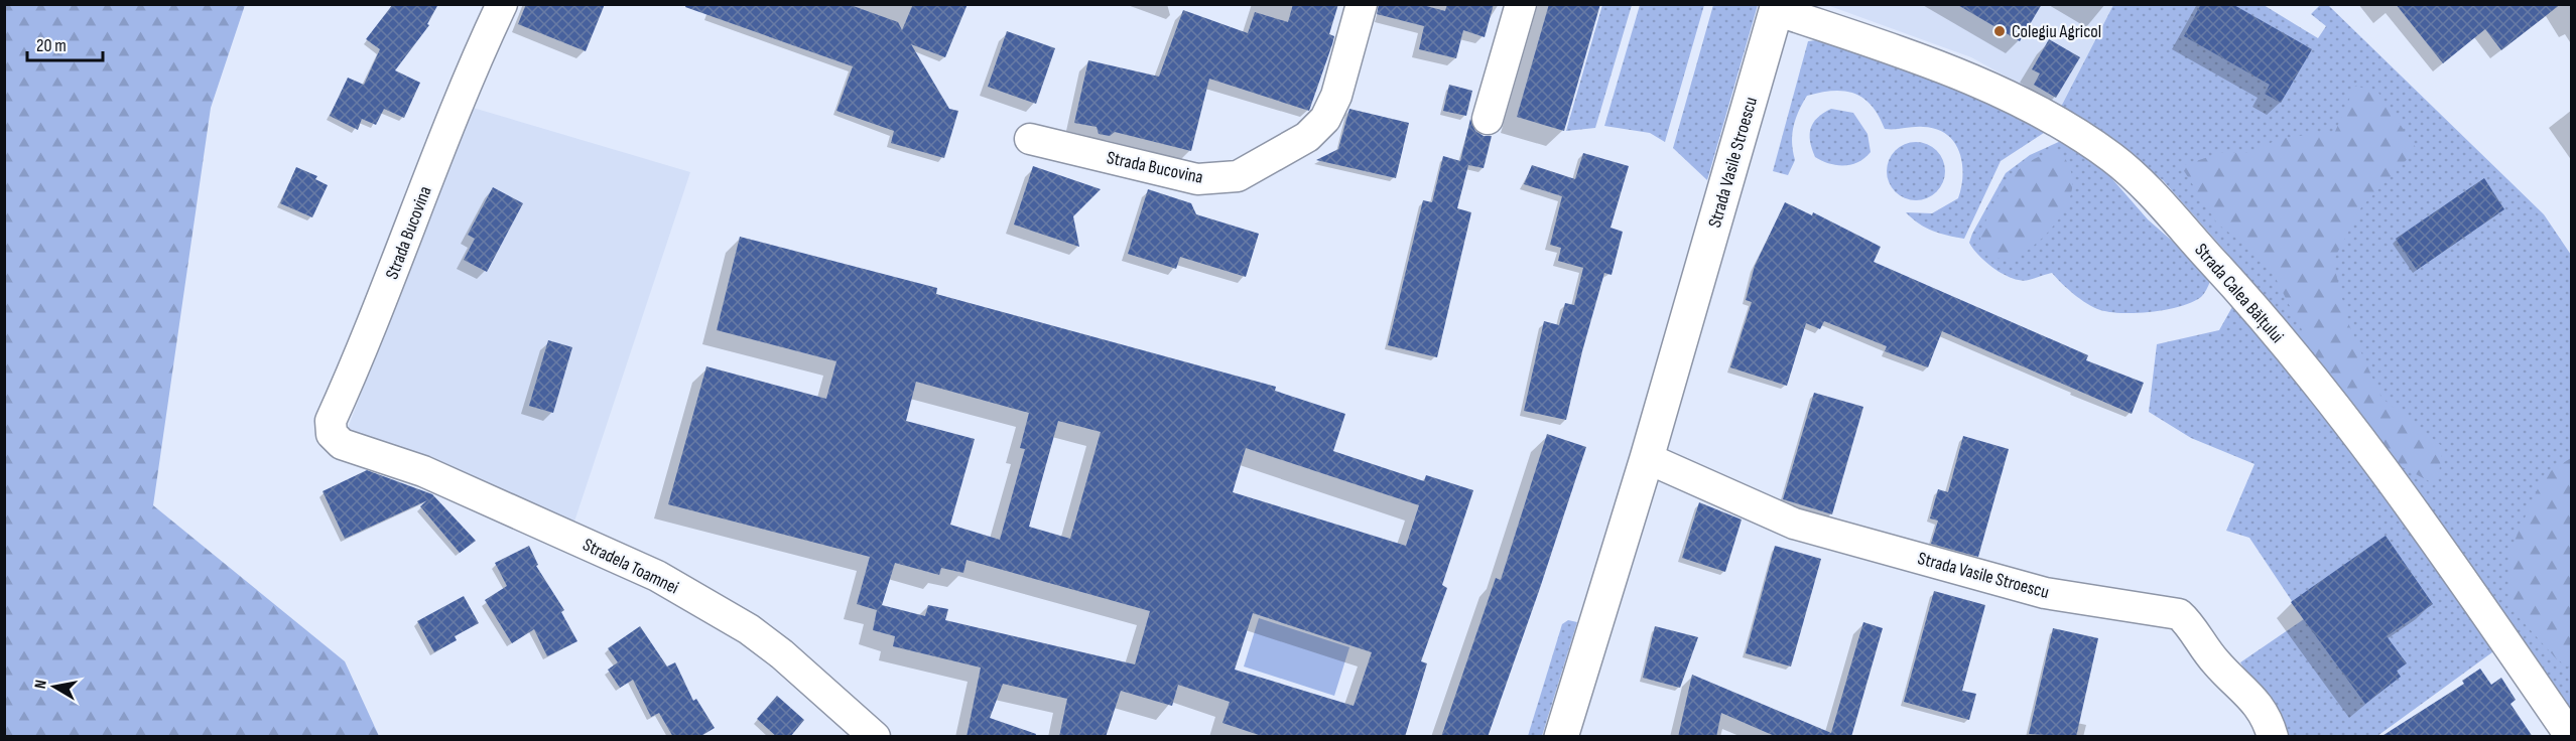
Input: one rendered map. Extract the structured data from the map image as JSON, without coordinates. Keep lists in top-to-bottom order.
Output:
{
  "streets": {
    "main road": ["Strada Vasile Stroescu"],
    "street": ["Strada Bucovina", "Strada Calea Bălțului", "Stradela Toamnei"]
  },
  "crossings": [
    ["Strada Vasile Stroescu", "Strada Calea Bălțului"],
    ["Strada Bucovina", "Stradela Toamnei"]
  ],
  "places": ["Colegiu Agricol"],
  "scale_bar": "20 m",
  "north": "left"
}
